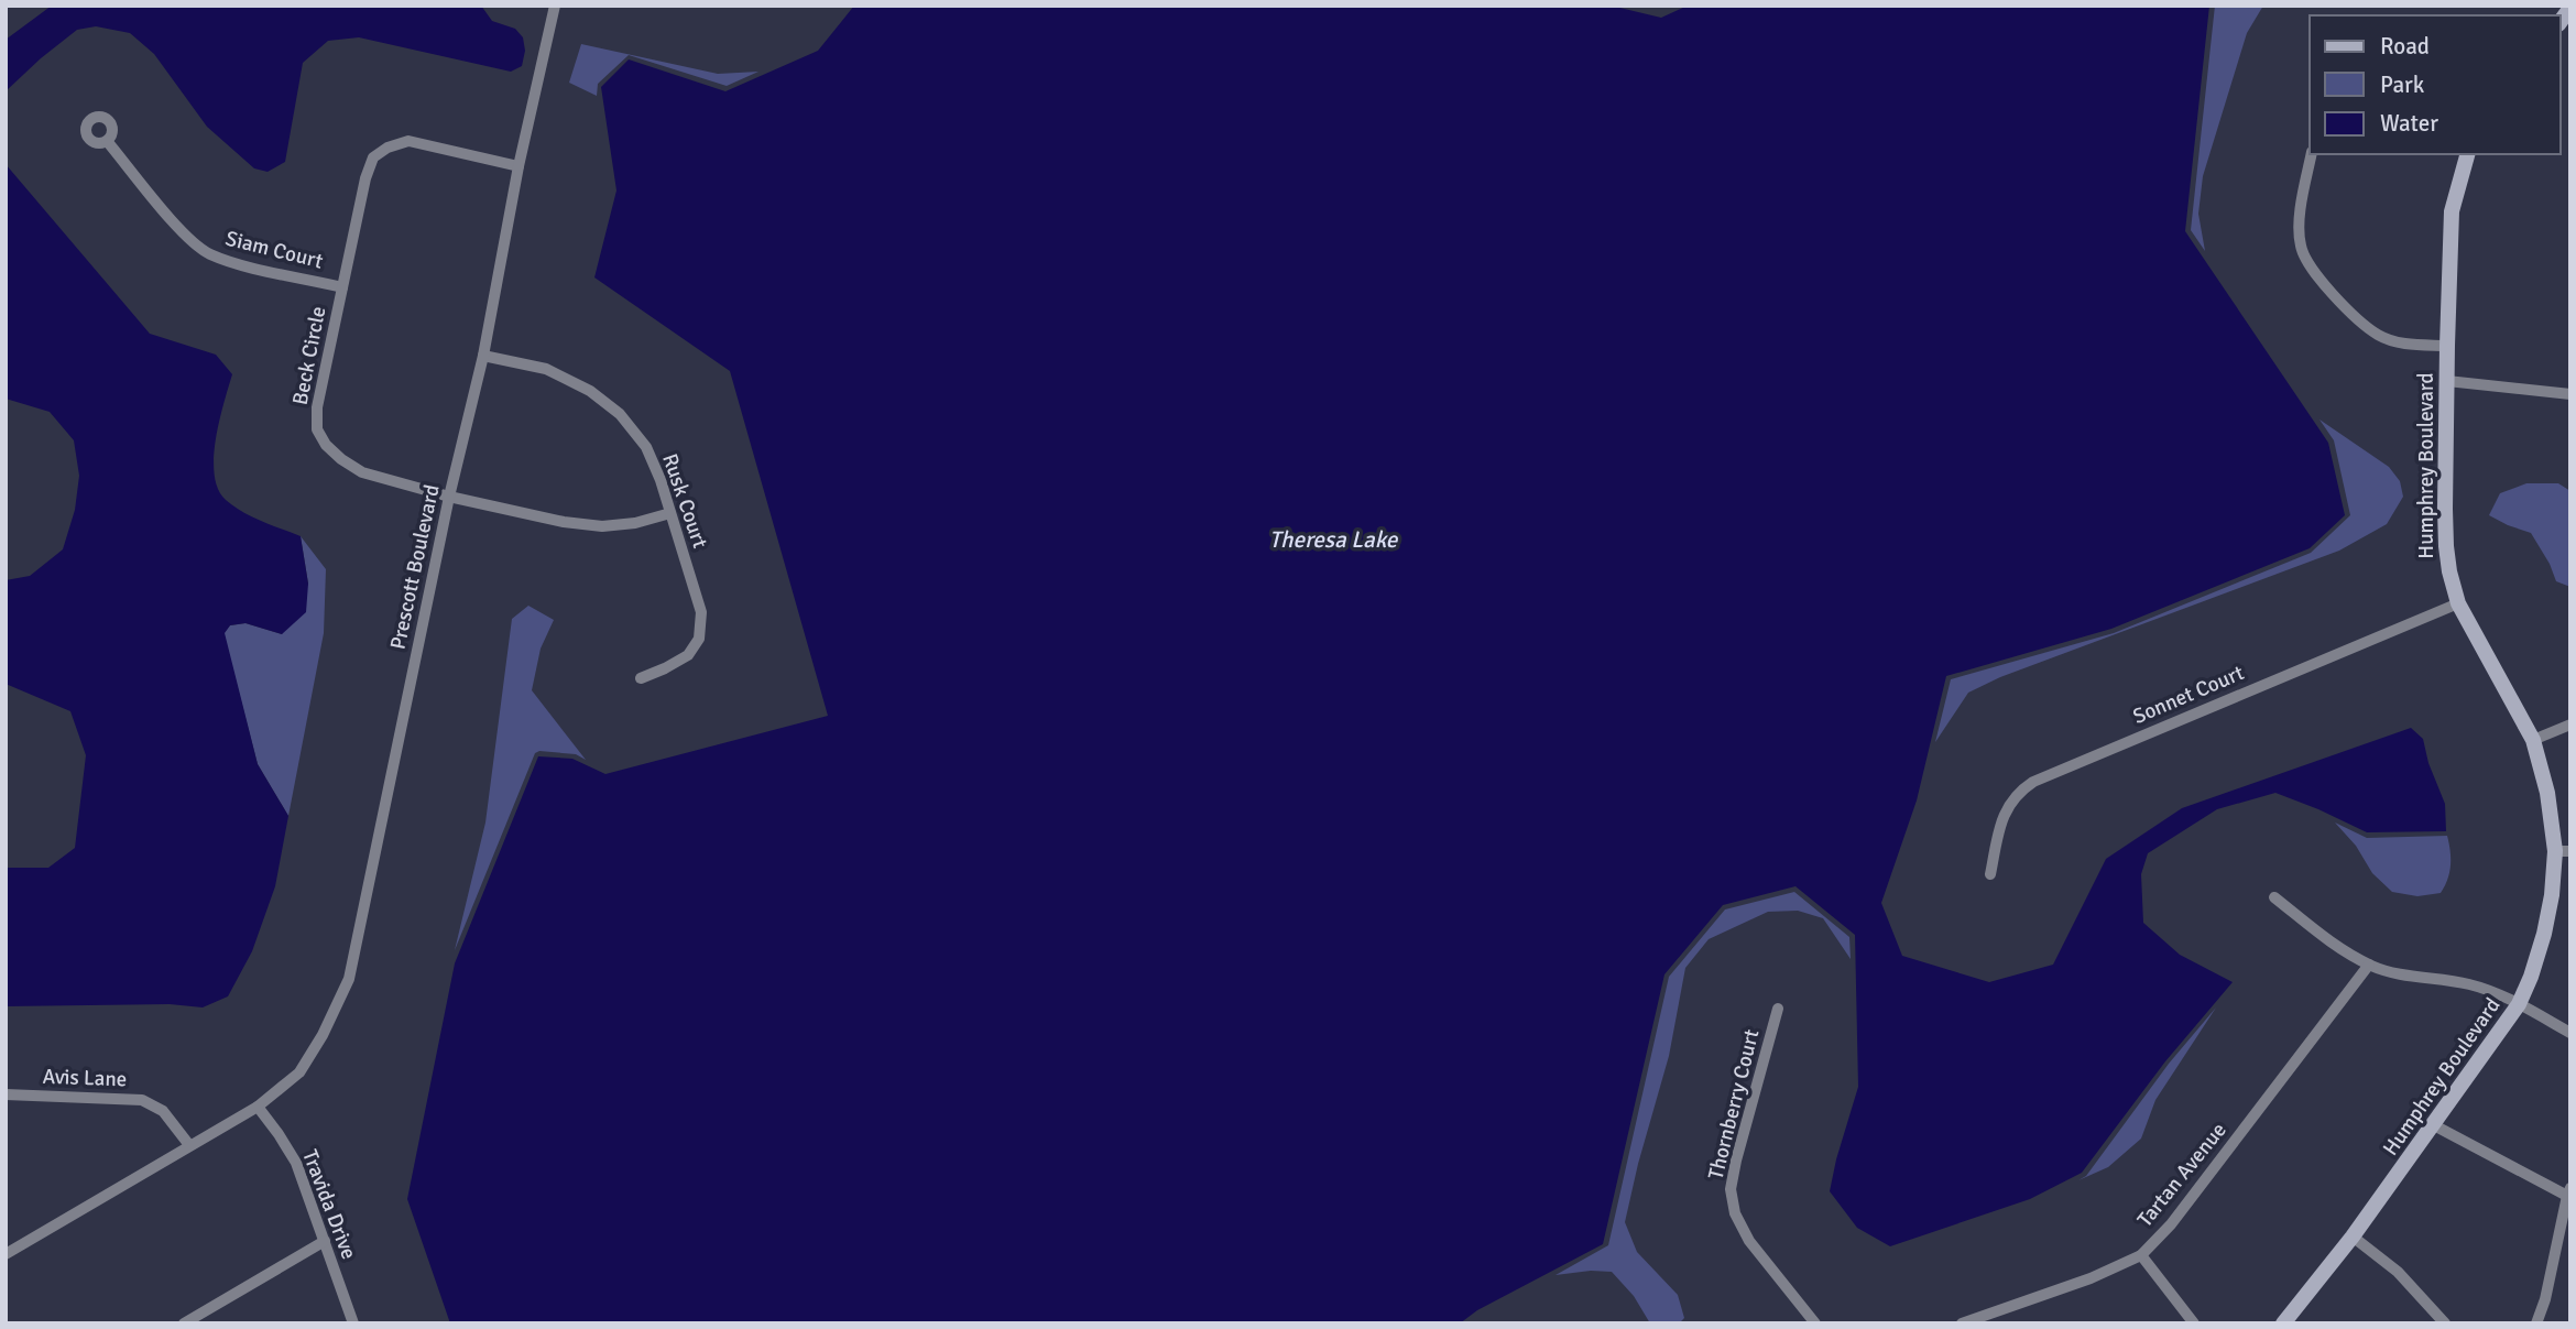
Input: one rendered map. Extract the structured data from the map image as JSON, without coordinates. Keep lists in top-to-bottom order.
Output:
{
  "streets": {
    "street": [
      "Siam Court",
      "Beck Circle",
      "Humphrey Boulevard",
      "Rusk Court",
      "Prescott Boulevard",
      "Sonnet Court",
      "Avis Lane",
      "Thornberry Court",
      "Tartan Avenue",
      "Travida Drive"
    ]
  },
  "crossings": [
    ["Siam Court", "Beck Circle"],
    ["Beck Circle", "Rusk Court"],
    ["Beck Circle", "Prescott Boulevard"],
    ["Humphrey Boulevard", "Sonnet Court"],
    ["Rusk Court", "Prescott Boulevard"],
    ["Prescott Boulevard", "Avis Lane"],
    ["Prescott Boulevard", "Travida Drive"]
  ],
  "water": ["Theresa Lake"],
  "legend": ["Road", "Park", "Water"]
}
